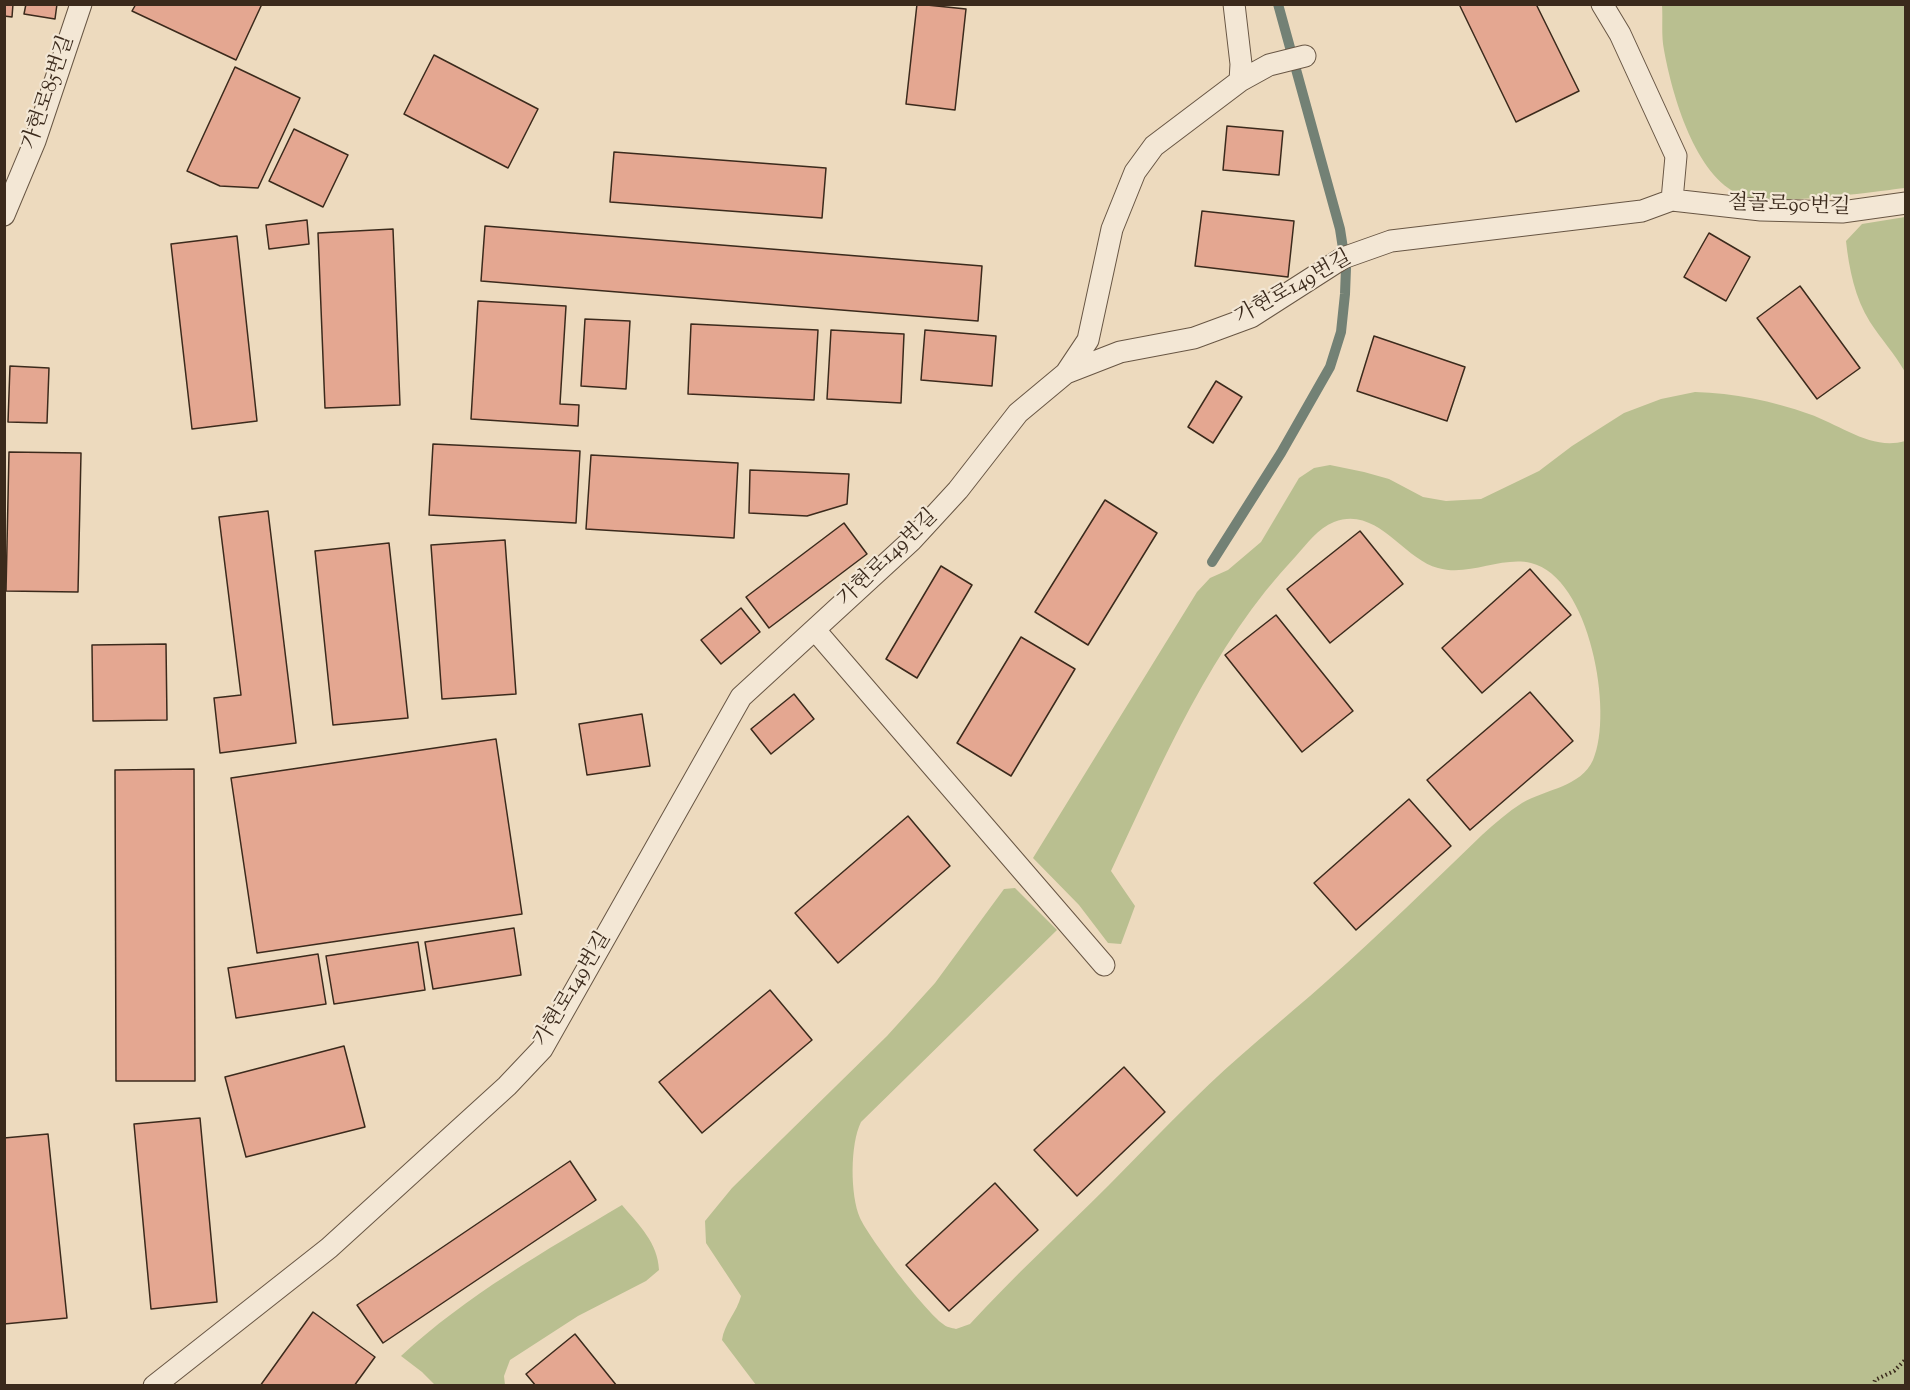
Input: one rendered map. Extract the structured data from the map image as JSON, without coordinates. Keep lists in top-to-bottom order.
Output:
{
  "streets": {
    "lane": ["가현로85번길", "절골로90번길", "가현로149번길"]
  },
  "crossings": [
    ["절골로90번길", "가현로149번길"]
  ]
}
